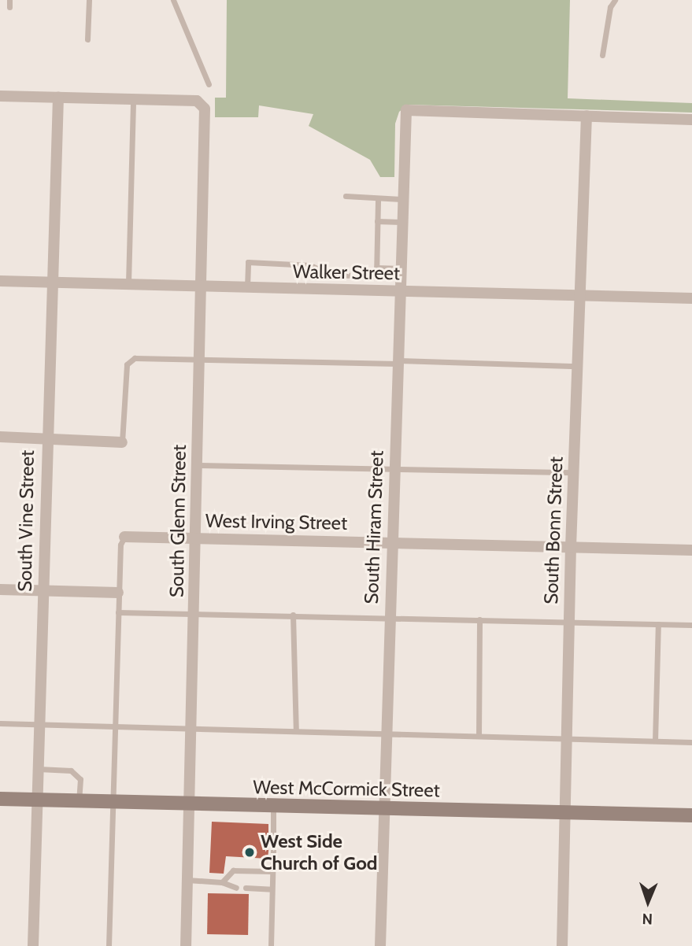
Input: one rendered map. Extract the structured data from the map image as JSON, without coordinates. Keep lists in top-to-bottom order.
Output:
{
  "streets": {
    "street": [
      "Walker Street",
      "South Vine Street",
      "South Glenn Street",
      "West Irving Street",
      "South Hiram Street",
      "South Bonn Street",
      "West McCormick Street"
    ]
  },
  "crossings": [
    ["Walker Street", "South Vine Street"],
    ["Walker Street", "South Glenn Street"],
    ["Walker Street", "South Hiram Street"],
    ["Walker Street", "South Bonn Street"],
    ["South Vine Street", "West McCormick Street"],
    ["South Glenn Street", "West Irving Street"],
    ["South Glenn Street", "West McCormick Street"],
    ["West Irving Street", "South Hiram Street"],
    ["West Irving Street", "South Bonn Street"],
    ["South Hiram Street", "South Bonn Street"],
    ["South Hiram Street", "West McCormick Street"],
    ["South Bonn Street", "West McCormick Street"]
  ],
  "places": ["West Side Church of God"],
  "north": "bottom"
}
